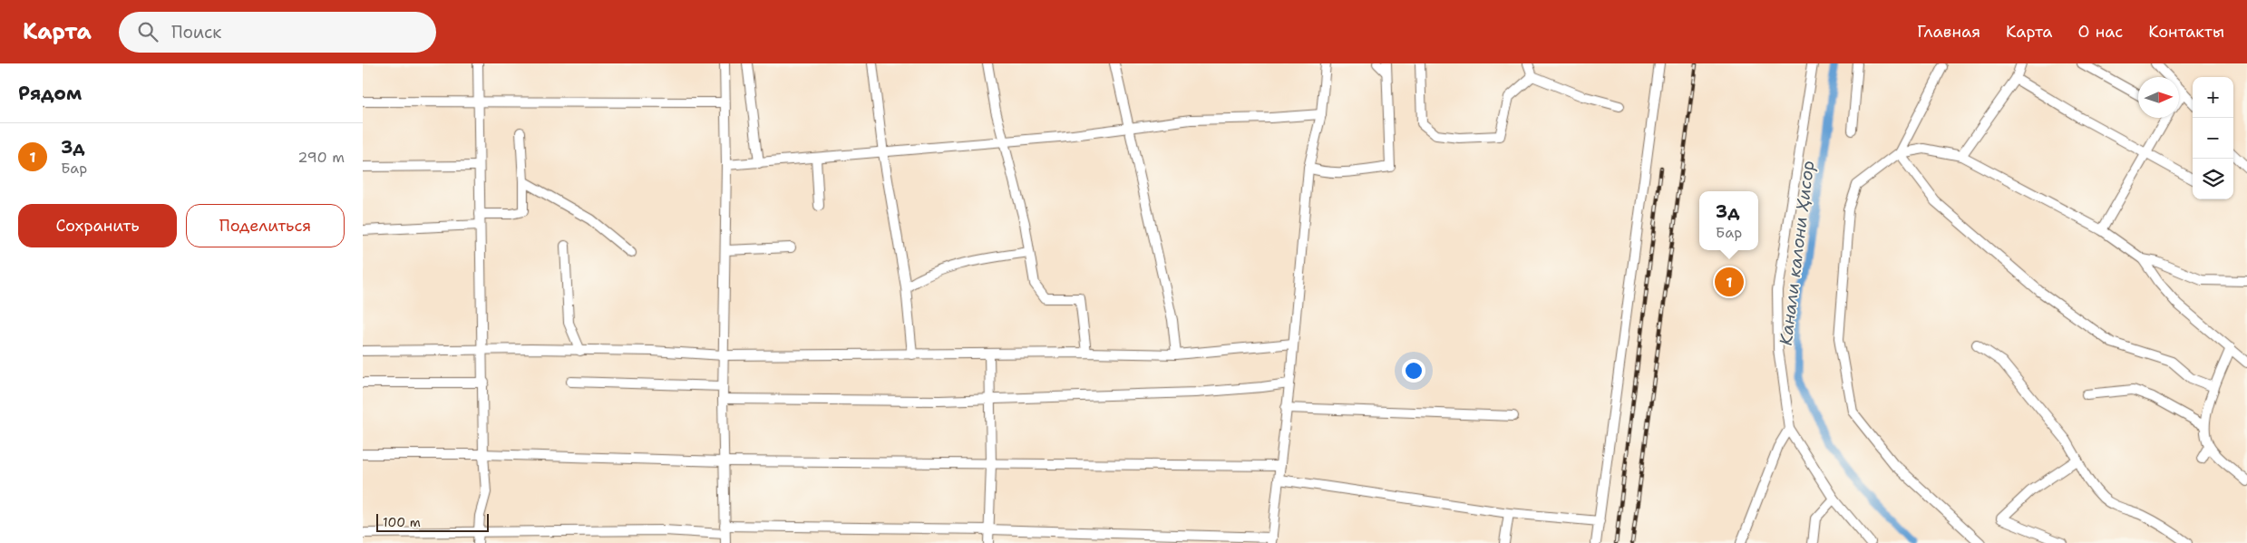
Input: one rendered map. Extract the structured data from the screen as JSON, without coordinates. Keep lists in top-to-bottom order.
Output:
{
  "water": ["Канали калони Ҳисор"],
  "scale_bar": "100 m",
  "north": "right",
  "page": {
    "header": "Карта",
    "search": "Поиск",
    "nav": [
      "Главная",
      "Карта",
      "О нас",
      "Контакты"
    ],
    "heading": "Рядом",
    "map_buttons": ["+", "−"],
    "list": [
      {
        "mark": "1",
        "name": "3д",
        "note": "Бар",
        "value": "290 m"
      }
    ],
    "buttons": ["Сохранить", "Поделиться"],
    "popup": ["3д", "Бар"],
    "pins": "1",
    "scale": "100 m"
  }
}
